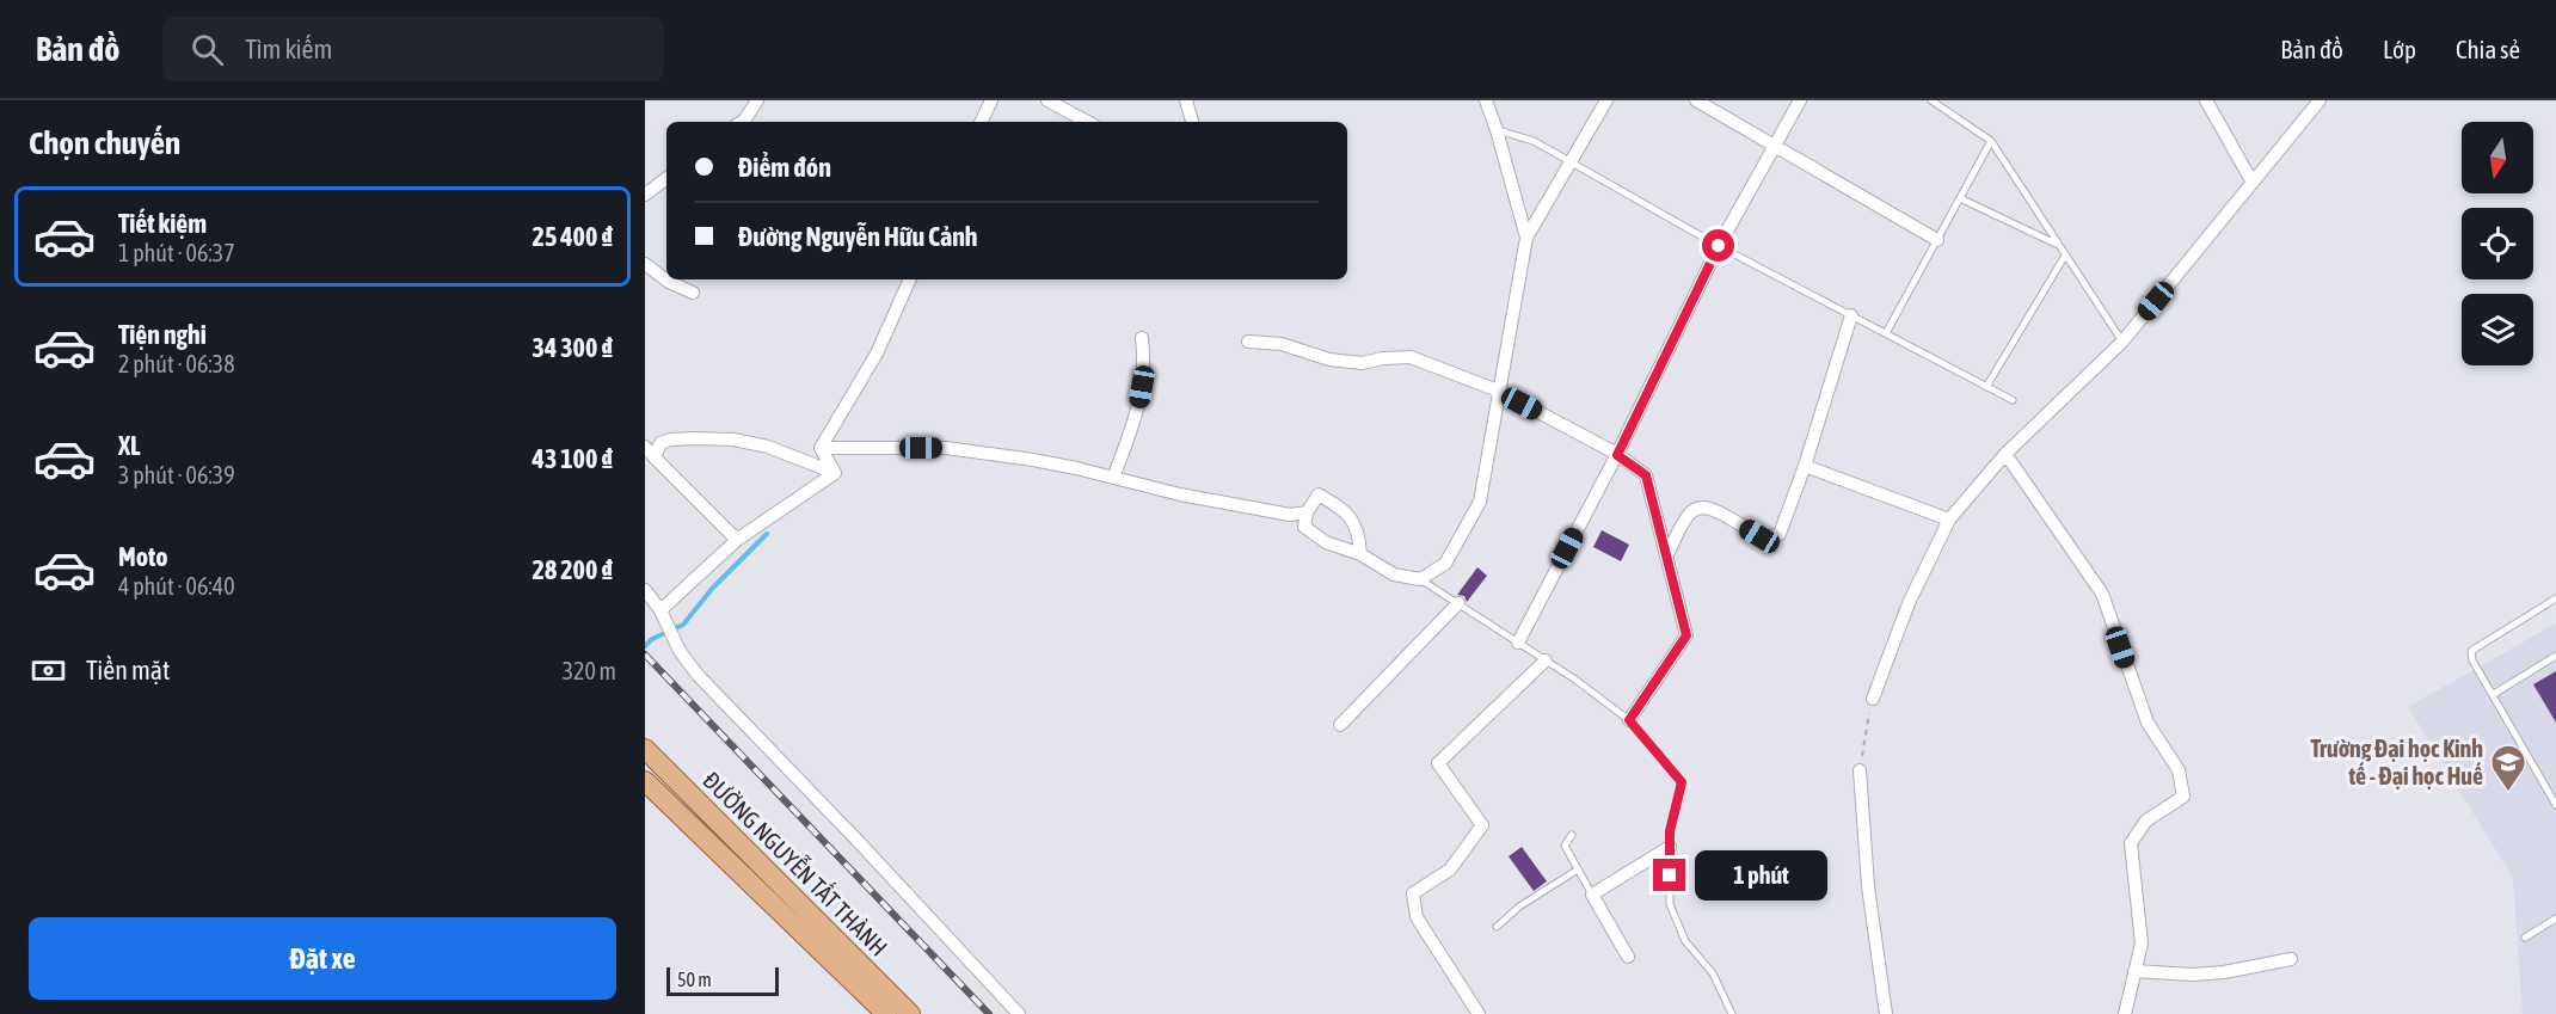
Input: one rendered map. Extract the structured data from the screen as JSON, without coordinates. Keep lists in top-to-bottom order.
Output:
{
  "streets": {
    "main road": ["ĐƯỜNG NGUYỄN TẤT THÀNH"]
  },
  "places": {
    "school or university": ["Trường Đại học Kinh tế - Đại học Huế"]
  },
  "scale_bar": "50 m",
  "north": "bottom",
  "page": {
    "header": "Bản đồ",
    "search": "Tìm kiếm",
    "nav": ["Bản đồ", "Lớp", "Chia sẻ"],
    "heading": "Chọn chuyến",
    "banner": ["Điểm đón", "Đường Nguyễn Hữu Cảnh"],
    "list": [
      {
        "name": "Tiết kiệm",
        "note": "1 phút · 06:37",
        "value": "25 400 ₫"
      },
      {
        "name": "Tiện nghi",
        "note": "2 phút · 06:38",
        "value": "34 300 ₫"
      },
      {
        "name": "XL",
        "note": "3 phút · 06:39",
        "value": "43 100 ₫"
      },
      {
        "name": "Moto",
        "note": "4 phút · 06:40",
        "value": "28 200 ₫"
      }
    ],
    "pay": ["Tiền mặt", "320 m"],
    "bubble": "1 phút",
    "buttons": "Đặt xe",
    "scale": "50 m"
  }
}
